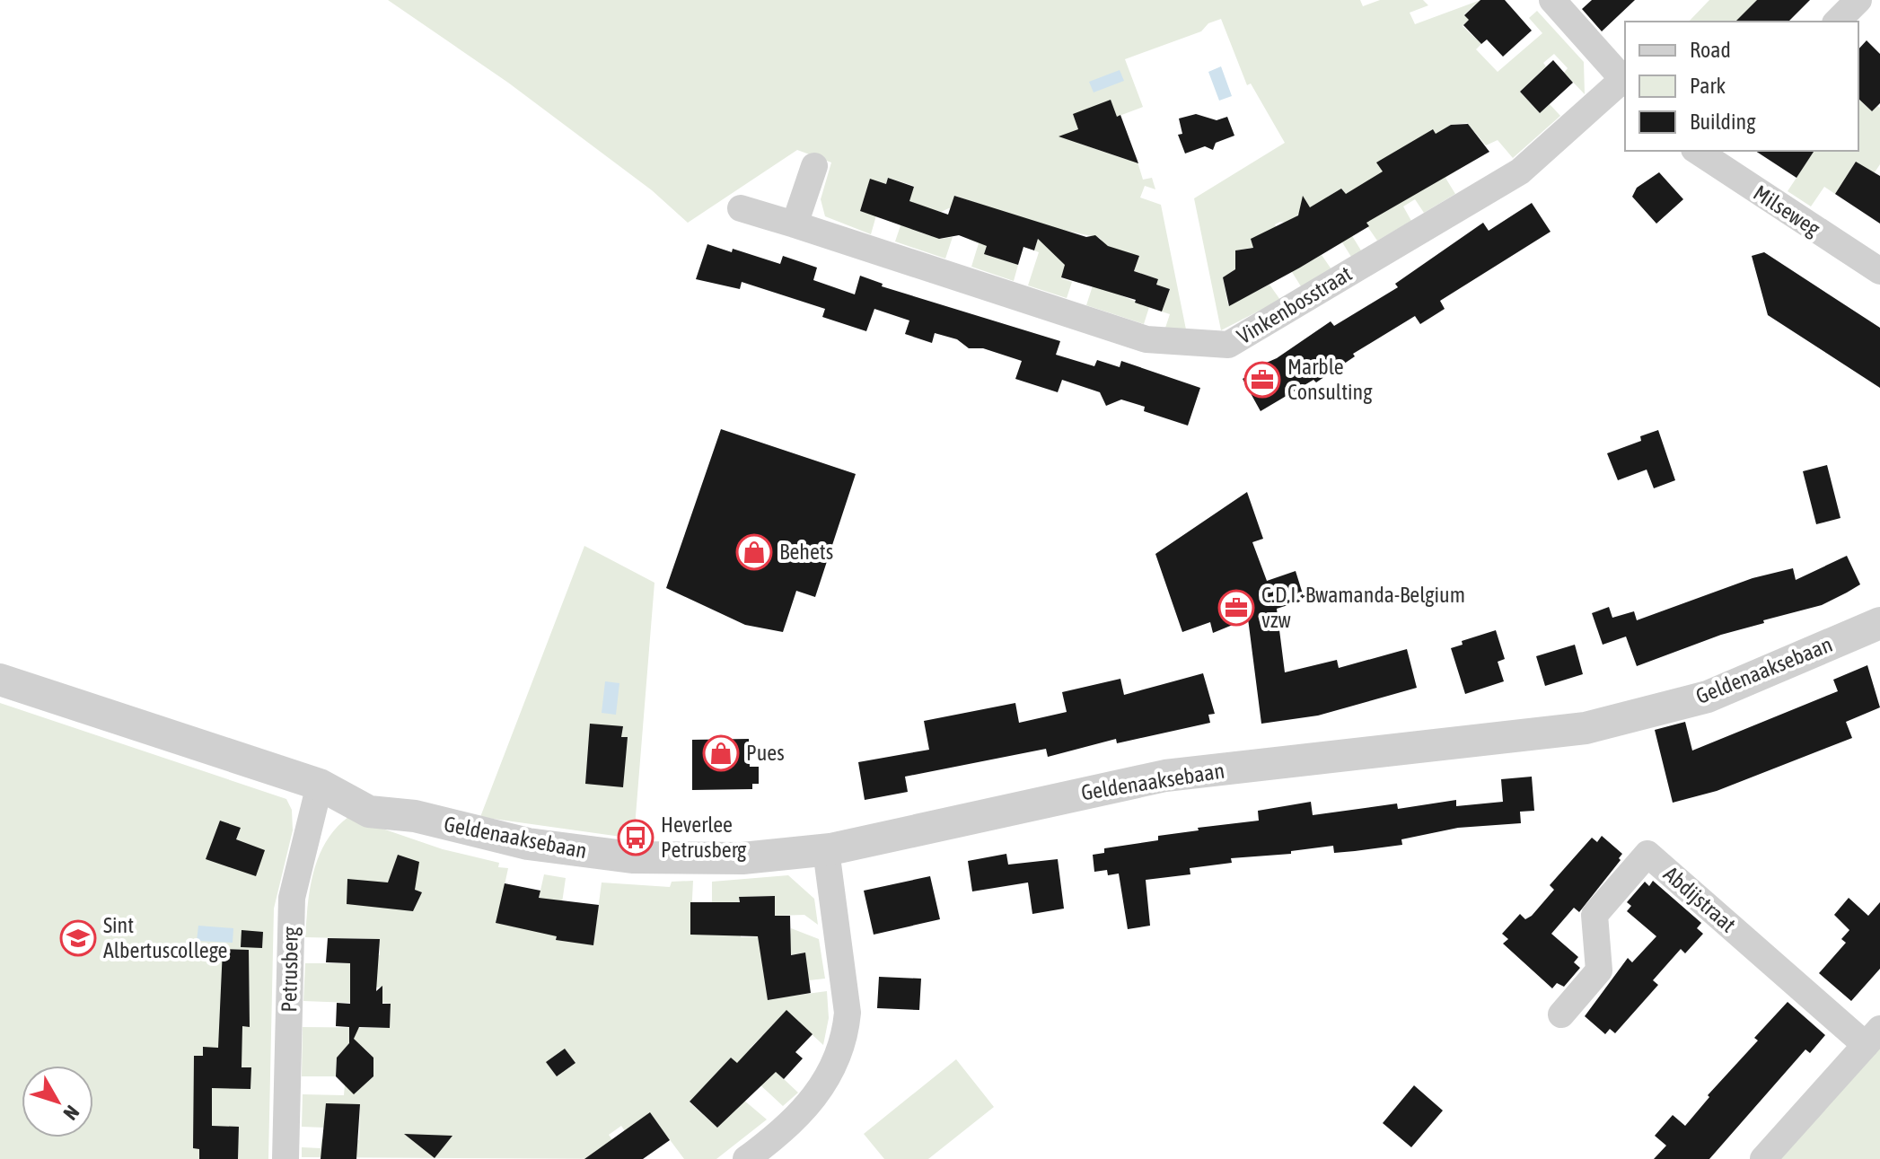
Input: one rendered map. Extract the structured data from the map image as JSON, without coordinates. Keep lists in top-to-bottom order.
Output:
{
  "streets": {
    "street": [
      "Milseweg",
      "Vinkenbosstraat",
      "Geldenaaksebaan",
      "Abdijstraat",
      "Petrusberg"
    ]
  },
  "crossings": [
    ["Geldenaaksebaan", "Petrusberg"]
  ],
  "places": {
    "office": ["Marble Consulting", "C.D.I.-Bwamanda-Belgium vzw"],
    "shop": ["Behets", "Pues"],
    "bus stop": ["Heverlee Petrusberg"],
    "school or university": ["Sint Albertuscollege"]
  },
  "legend": ["Road", "Park", "Building"],
  "north": "bottom right"
}
